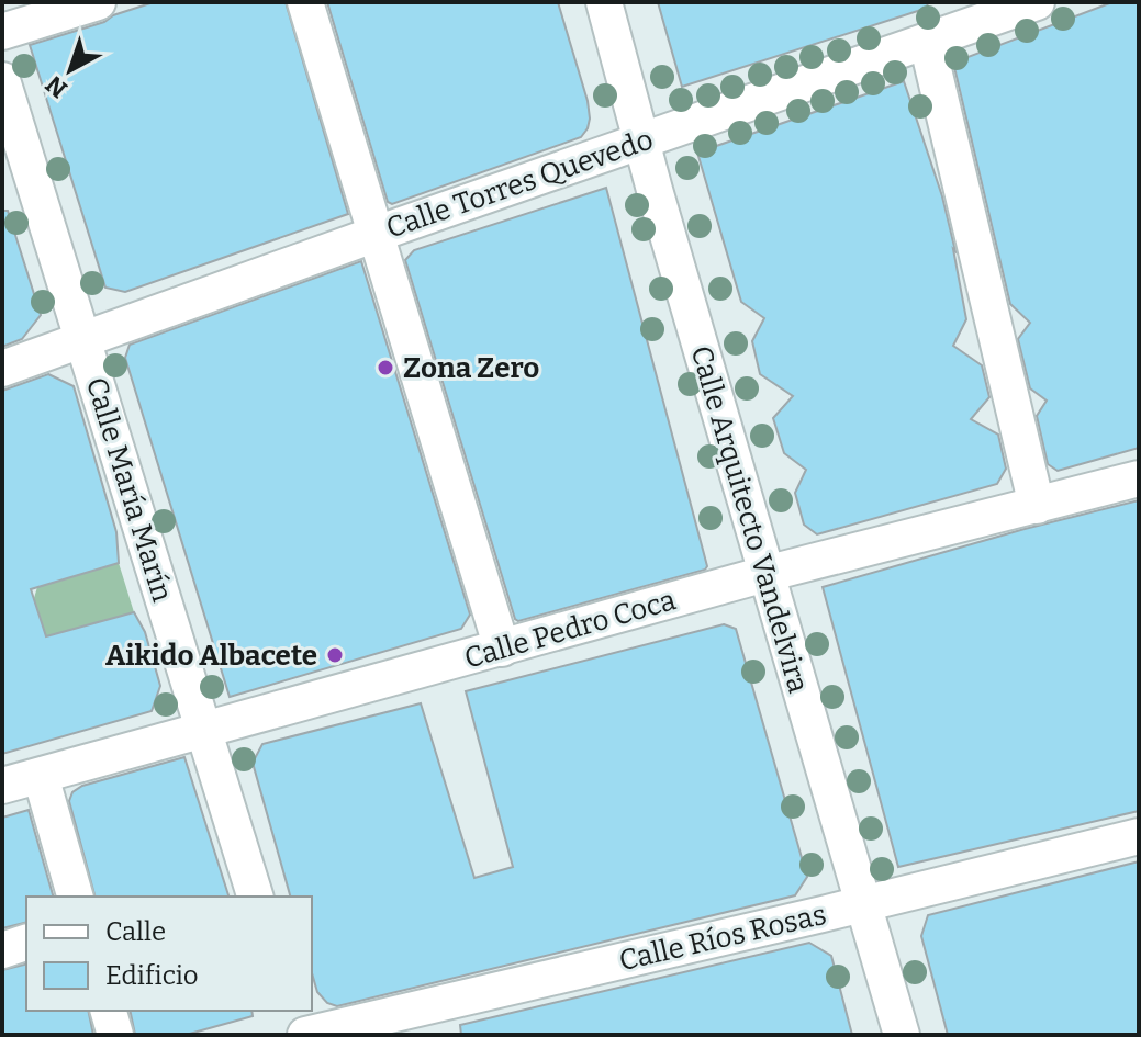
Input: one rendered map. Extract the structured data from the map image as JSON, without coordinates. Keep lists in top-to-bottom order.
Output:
{
  "streets": {
    "street": [
      "Calle Torres Quevedo",
      "Calle María Marín",
      "Calle Arquitecto Vandelvira",
      "Calle Pedro Coca",
      "Calle Ríos Rosas"
    ]
  },
  "crossings": [
    ["Calle Torres Quevedo", "Calle María Marín"],
    ["Calle Torres Quevedo", "Calle Arquitecto Vandelvira"],
    ["Calle María Marín", "Calle Pedro Coca"],
    ["Calle Arquitecto Vandelvira", "Calle Pedro Coca"],
    ["Calle Arquitecto Vandelvira", "Calle Ríos Rosas"]
  ],
  "places": ["Zona Zero", "Aikido Albacete"],
  "legend": ["Calle", "Edificio"],
  "north": "bottom left"
}
